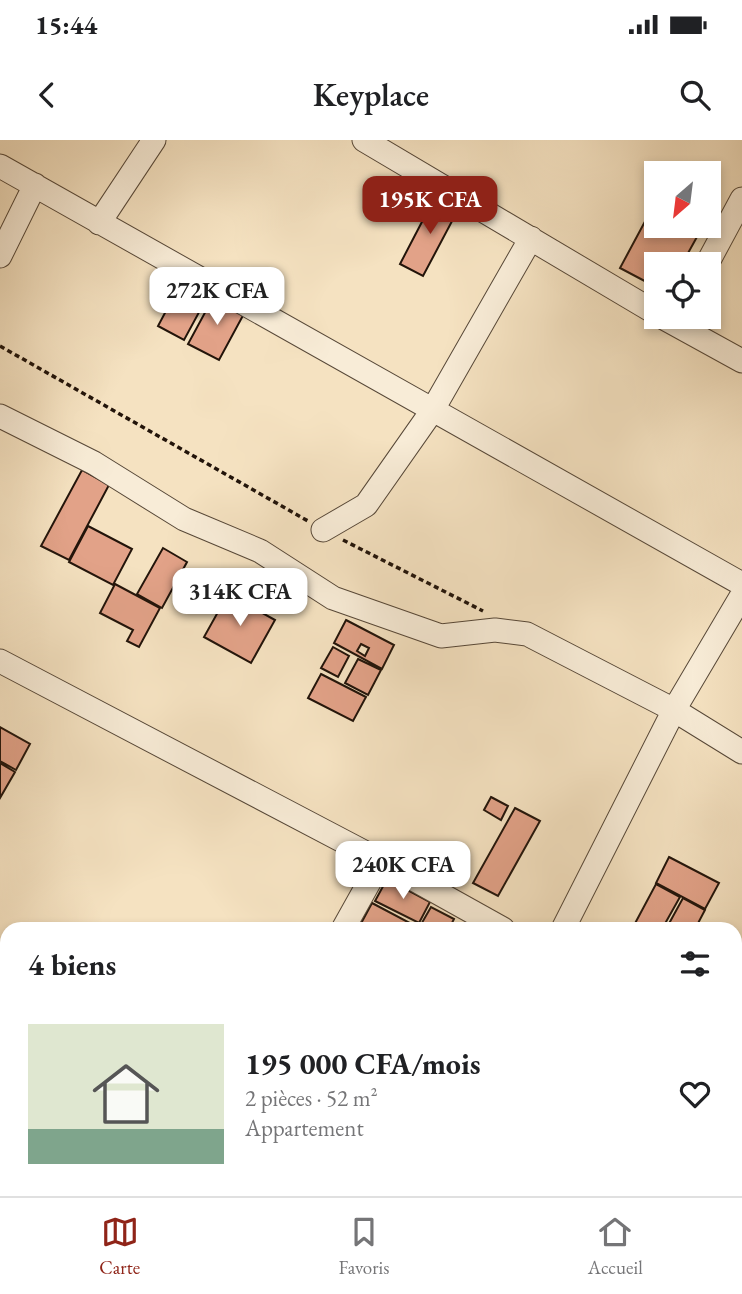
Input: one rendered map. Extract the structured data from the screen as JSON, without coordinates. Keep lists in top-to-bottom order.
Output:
{
  "north": "bottom left",
  "page": {
    "status": "15:44",
    "header": "Keyplace",
    "price": [
      "195K CFA",
      "272K CFA",
      "314K CFA",
      "240K CFA"
    ],
    "heading": "4 biens",
    "list": [
      {
        "name": "195 000 CFA/mois",
        "note": "2 pièces · 52 m² · Appartement"
      }
    ],
    "tabs": ["Carte", "Favoris", "Accueil"]
  }
}
